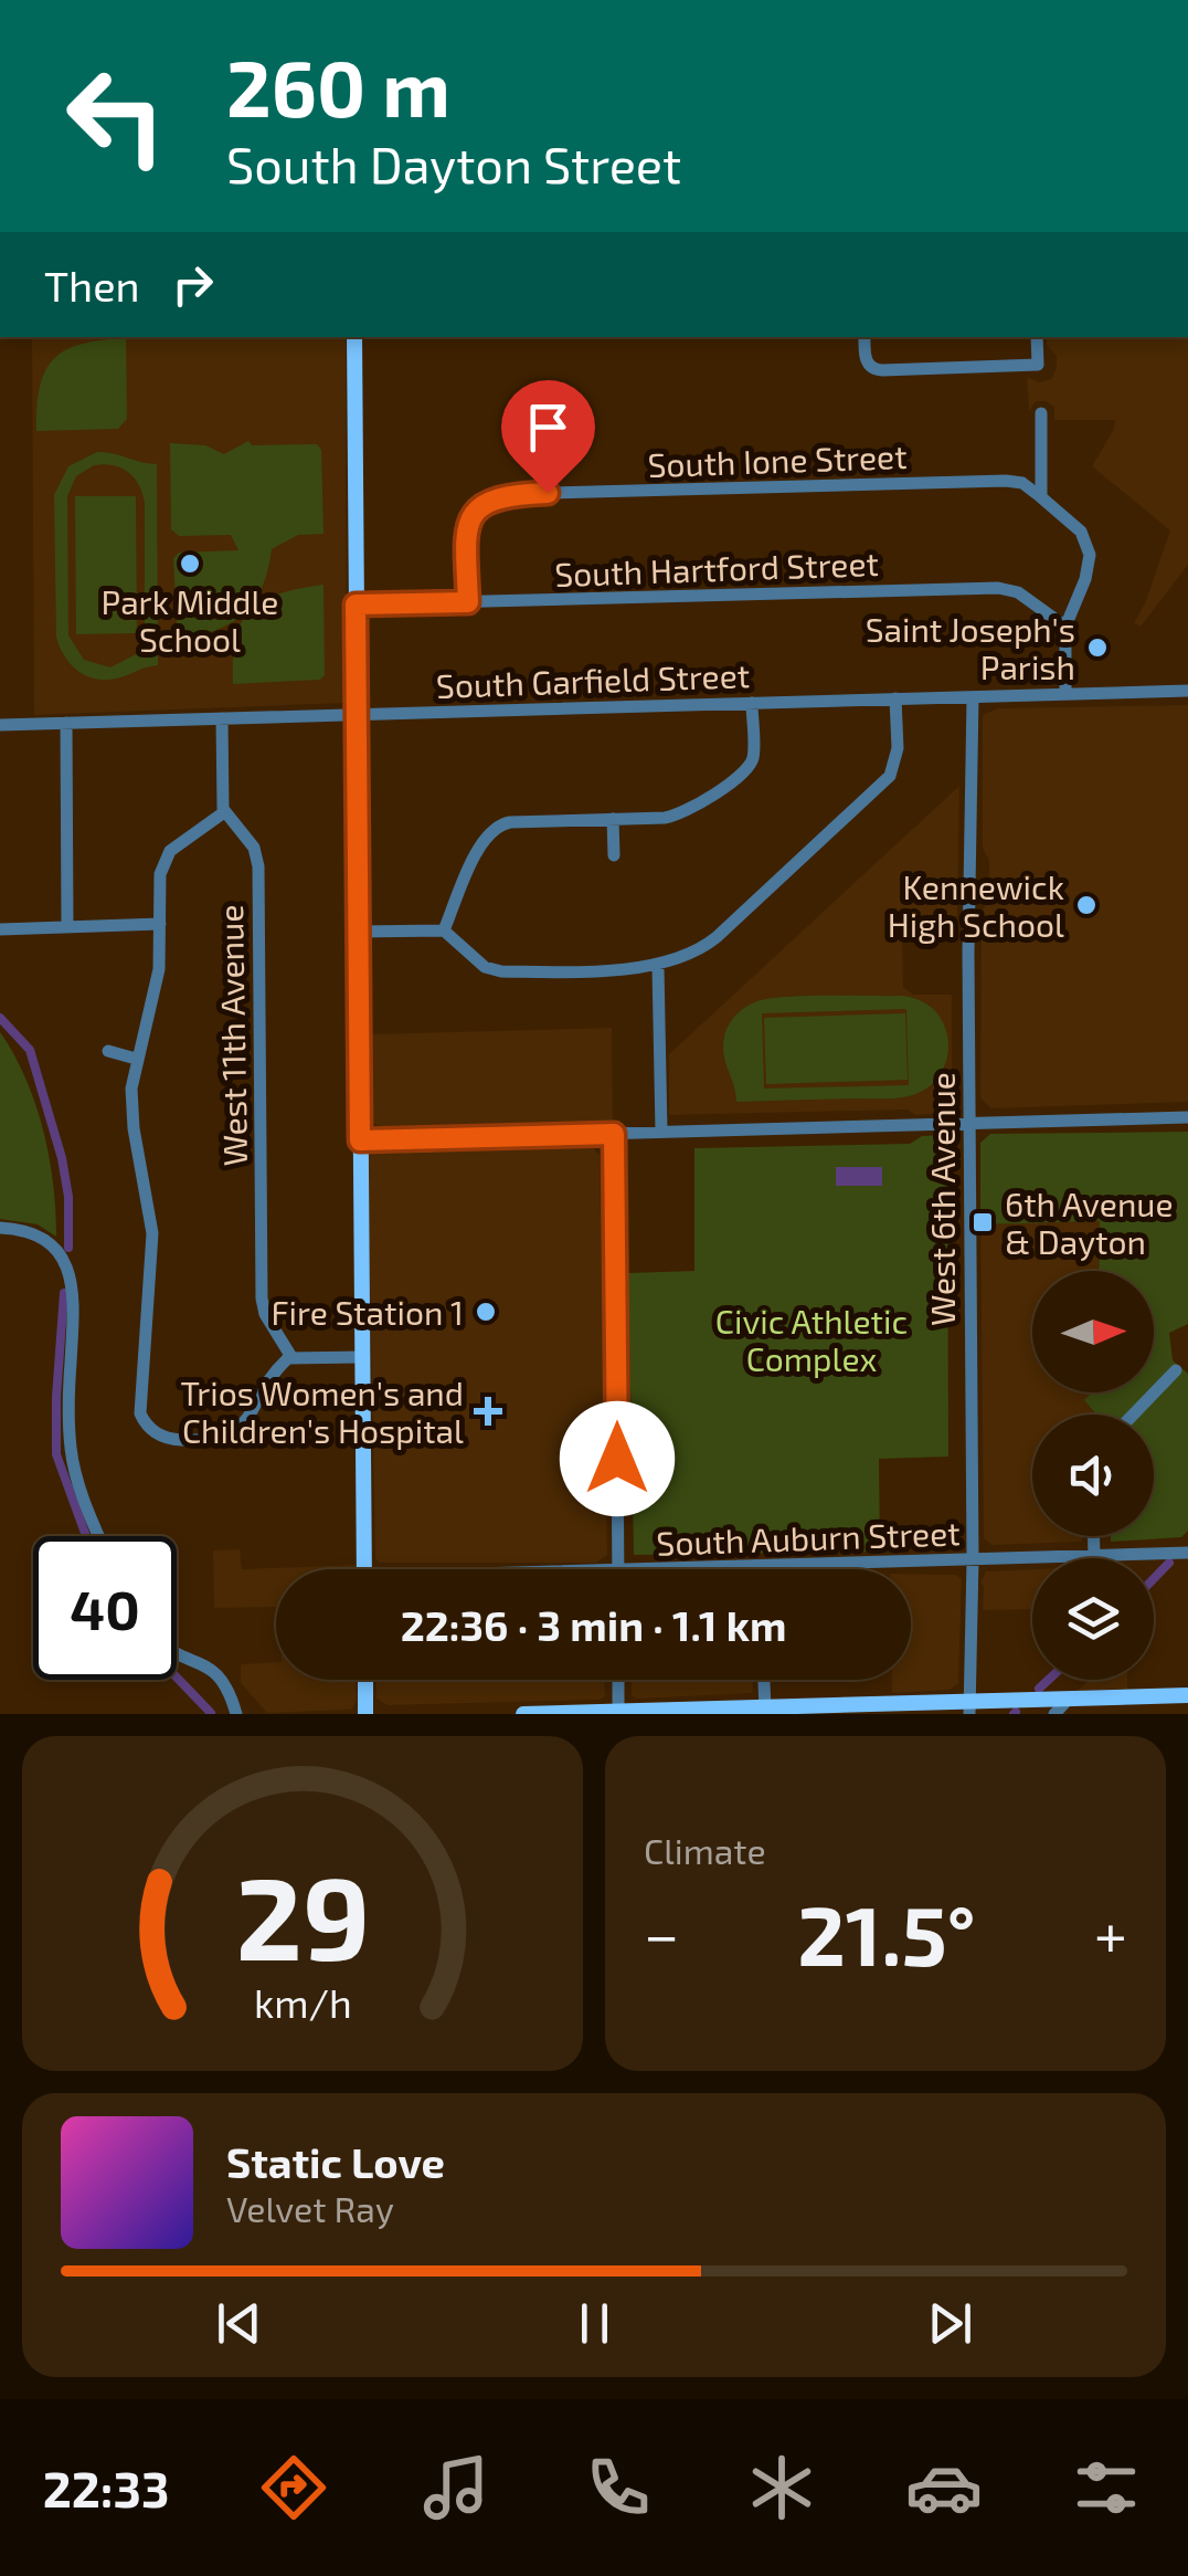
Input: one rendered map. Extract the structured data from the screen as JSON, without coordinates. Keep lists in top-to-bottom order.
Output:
{
  "streets": {
    "street": [
      "South Ione Street",
      "South Hartford Street",
      "South Garfield Street",
      "West 11th Avenue",
      "West 6th Avenue",
      "South Auburn Street"
    ]
  },
  "crossings": [
    ["South Ione Street", "South Hartford Street"],
    ["South Garfield Street", "West 6th Avenue"],
    ["West 6th Avenue", "South Auburn Street"]
  ],
  "parks": ["Civic Athletic Complex"],
  "places": {
    "other": [
      "Park Middle School",
      "Saint Joseph's Parish",
      "Kennewick High School",
      "Fire Station 1"
    ],
    "transit": ["6th Avenue & Dayton"],
    "health": ["Trios Women's and Children's Hospital"]
  },
  "north": "right",
  "page": {
    "turn": ["260 m", "South Dayton Street"],
    "then": "Then",
    "limit": "40",
    "trip": "22:36 · 3 min · 1.1 km",
    "tile": "Climate",
    "heat": ["−", "21.5°", "+"],
    "song": ["Static Love", "Velvet Ray"],
    "tabs": "22:33",
    "gauge": ["29", "km/h"]
  }
}
